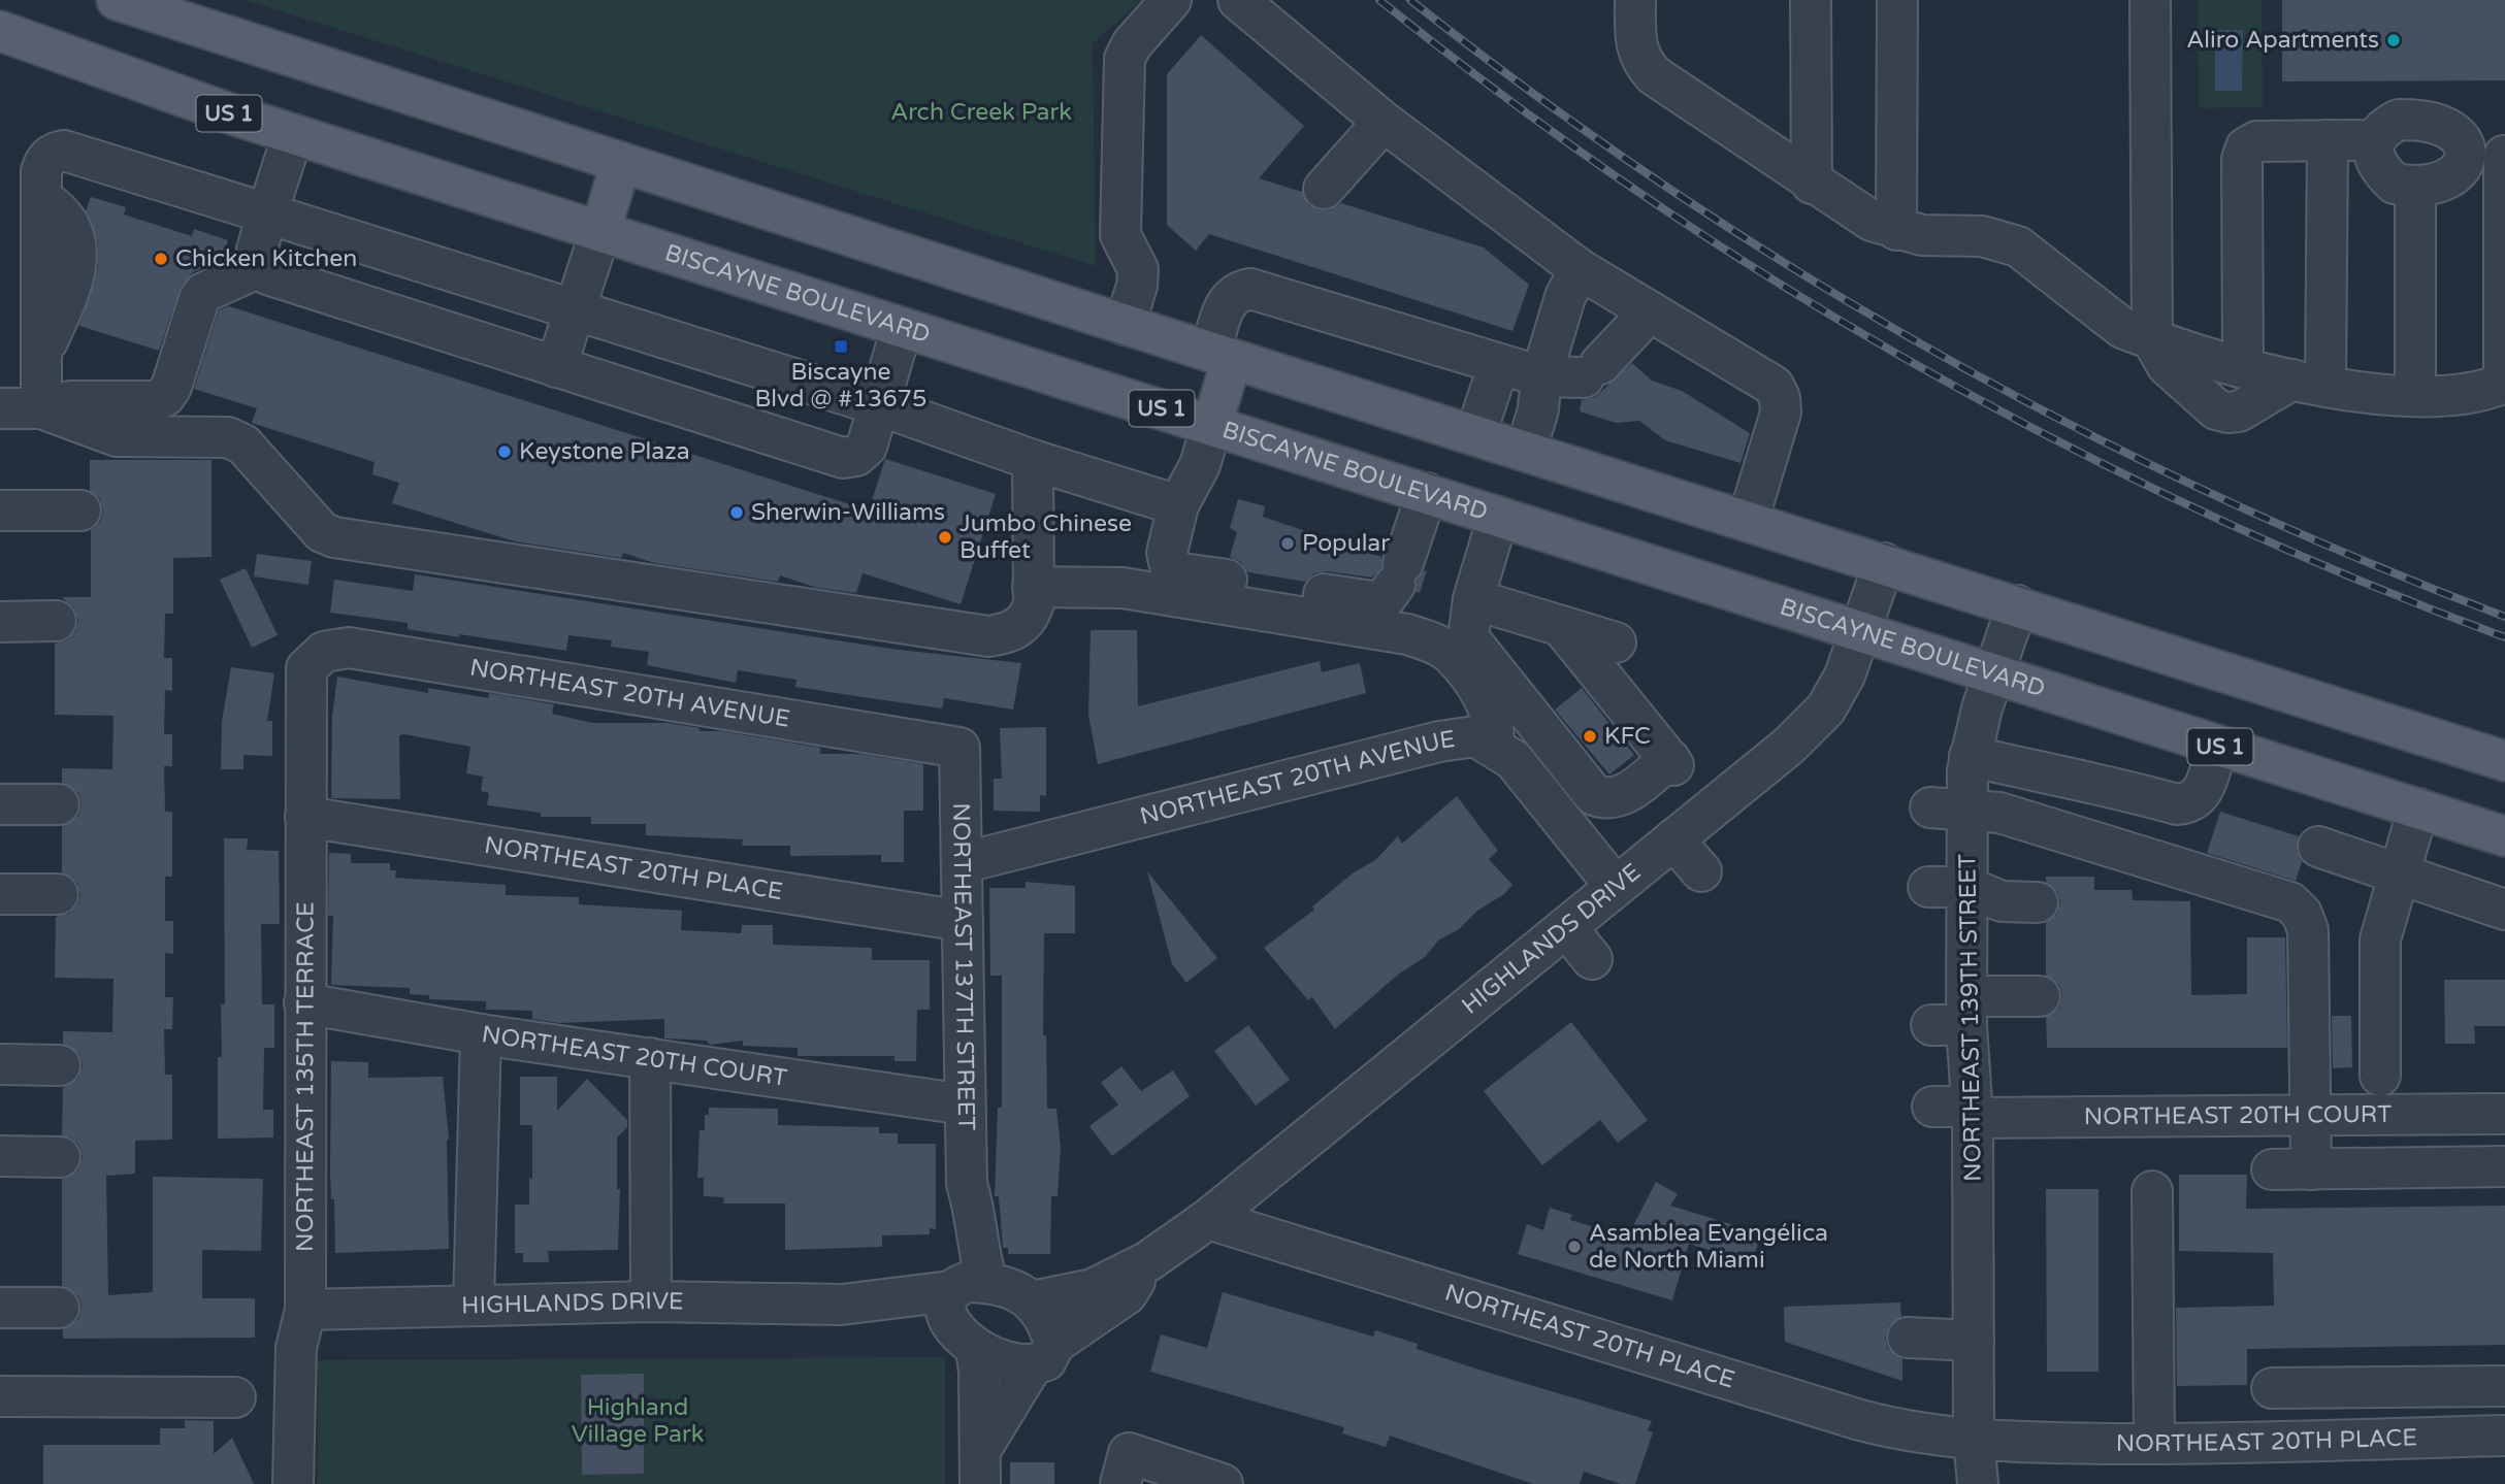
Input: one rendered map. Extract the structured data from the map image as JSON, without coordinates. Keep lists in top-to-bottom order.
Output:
{
  "streets": {
    "main road": ["US 1", "BISCAYNE BOULEVARD"],
    "street": [
      "NORTHEAST 20TH AVENUE",
      "NORTHEAST 20TH PLACE",
      "HIGHLANDS DRIVE",
      "NORTHEAST 137TH STREET",
      "NORTHEAST 139TH STREET",
      "NORTHEAST 20TH COURT",
      "NORTHEAST 135TH TERRACE"
    ]
  },
  "crossings": [
    ["BISCAYNE BOULEVARD", "HIGHLANDS DRIVE"],
    ["BISCAYNE BOULEVARD", "NORTHEAST 139TH STREET"],
    ["NORTHEAST 20TH AVENUE", "HIGHLANDS DRIVE"],
    ["NORTHEAST 20TH AVENUE", "NORTHEAST 137TH STREET"],
    ["NORTHEAST 20TH AVENUE", "NORTHEAST 135TH TERRACE"],
    ["NORTHEAST 20TH PLACE", "HIGHLANDS DRIVE"],
    ["NORTHEAST 20TH PLACE", "NORTHEAST 137TH STREET"],
    ["NORTHEAST 20TH PLACE", "NORTHEAST 139TH STREET"],
    ["NORTHEAST 20TH PLACE", "NORTHEAST 135TH TERRACE"],
    ["HIGHLANDS DRIVE", "NORTHEAST 137TH STREET"],
    ["HIGHLANDS DRIVE", "NORTHEAST 135TH TERRACE"],
    ["NORTHEAST 137TH STREET", "NORTHEAST 20TH COURT"],
    ["NORTHEAST 139TH STREET", "NORTHEAST 20TH COURT"],
    ["NORTHEAST 20TH COURT", "NORTHEAST 135TH TERRACE"]
  ],
  "parks": ["Arch Creek Park", "Highland Village Park"],
  "places": {
    "other": [
      "Aliro Apartments",
      "Chicken Kitchen",
      "Keystone Plaza",
      "Sherwin-Williams",
      "Jumbo Chinese Buffet",
      "Popular",
      "KFC",
      "Asamblea Evangélica de North Miami"
    ],
    "transit": ["Biscayne Blvd @ #13675"]
  }
}
